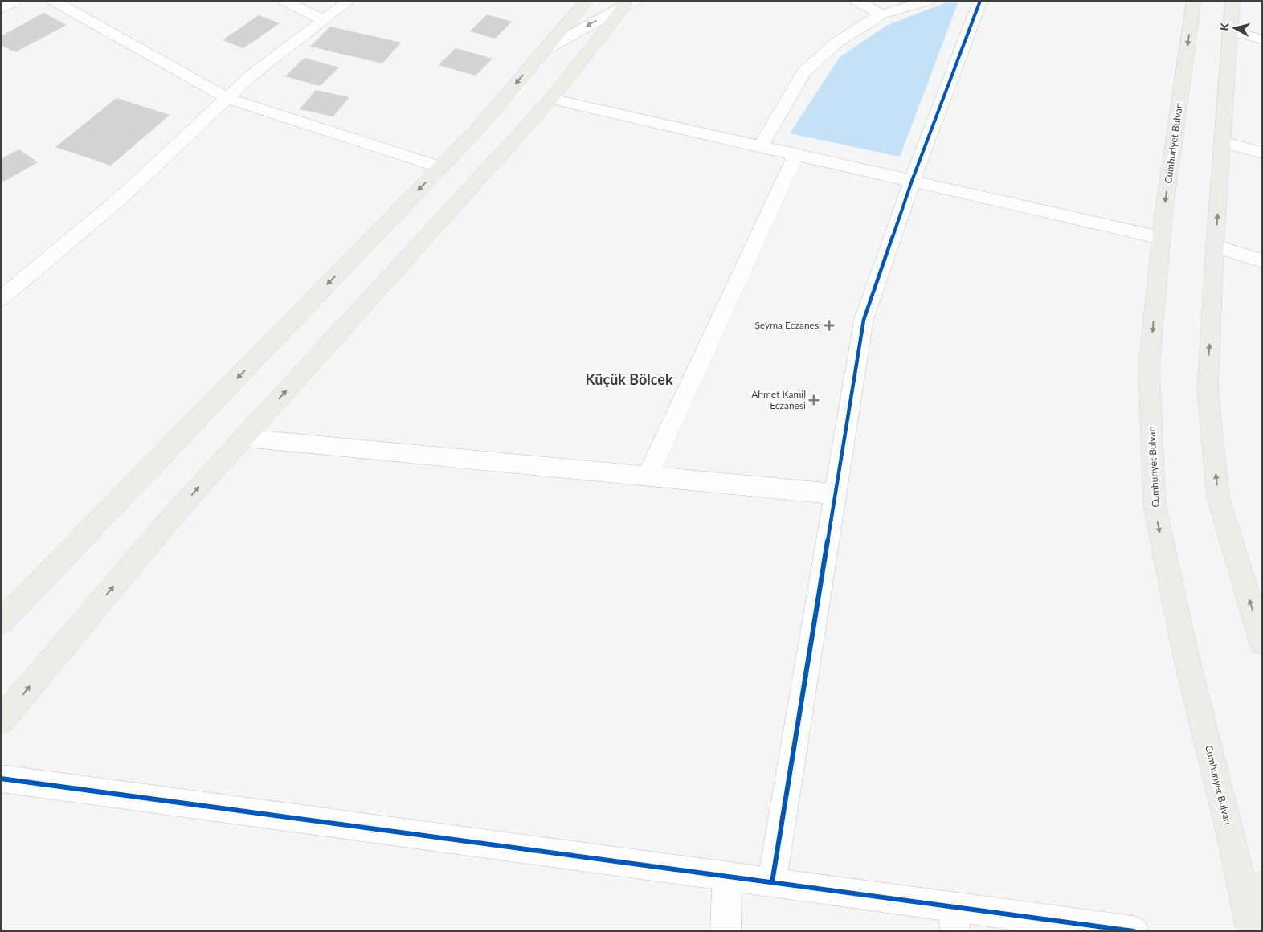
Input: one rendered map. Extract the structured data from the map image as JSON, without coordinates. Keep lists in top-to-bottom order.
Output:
{
  "streets": {
    "main road": ["Cumhuriyet Bulvarı"]
  },
  "districts": ["Küçük Bölcek"],
  "places": {
    "health": ["Şeyma Eczanesi", "Ahmet Kamil Eczanesi"]
  },
  "north": "left"
}
